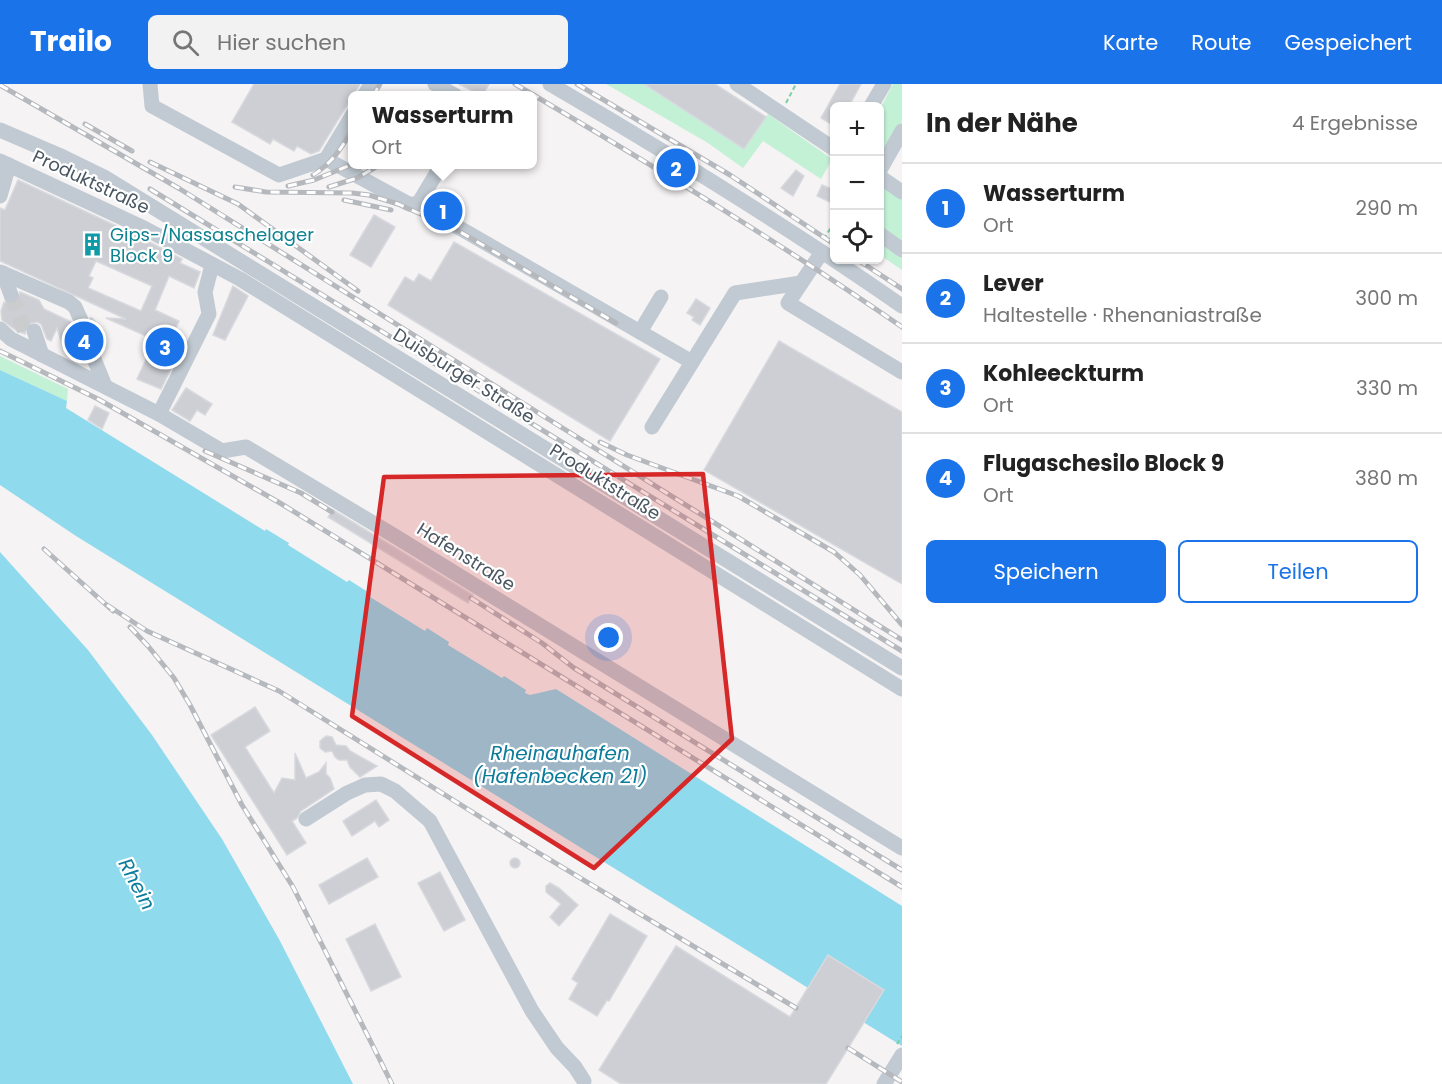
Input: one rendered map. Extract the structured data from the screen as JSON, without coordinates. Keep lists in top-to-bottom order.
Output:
{
  "streets": {
    "street": ["Produktstraße", "Duisburger Straße", "Hafenstraße"]
  },
  "water": ["Rheinauhafen (Hafenbecken 21)", "Rhein"],
  "places": {
    "building": ["Gips-/Nassaschelager Block 9"]
  },
  "page": {
    "header": "Trailo",
    "search": "Hier suchen",
    "nav": ["Karte", "Route", "Gespeichert"],
    "heading": ["In der Nähe", "4 Ergebnisse"],
    "popup": ["Wasserturm", "Ort"],
    "map_buttons": ["+", "−"],
    "pins": [
      "2",
      "1",
      "4",
      "3"
    ],
    "list": [
      {
        "mark": "1",
        "name": "Wasserturm",
        "note": "Ort",
        "value": "290 m"
      },
      {
        "mark": "2",
        "name": "Lever",
        "note": "Haltestelle · Rhenaniastraße",
        "value": "300 m"
      },
      {
        "mark": "3",
        "name": "Kohleeckturm",
        "note": "Ort",
        "value": "330 m"
      },
      {
        "mark": "4",
        "name": "Flugaschesilo Block 9",
        "note": "Ort",
        "value": "380 m"
      }
    ],
    "buttons": ["Speichern", "Teilen"]
  }
}
